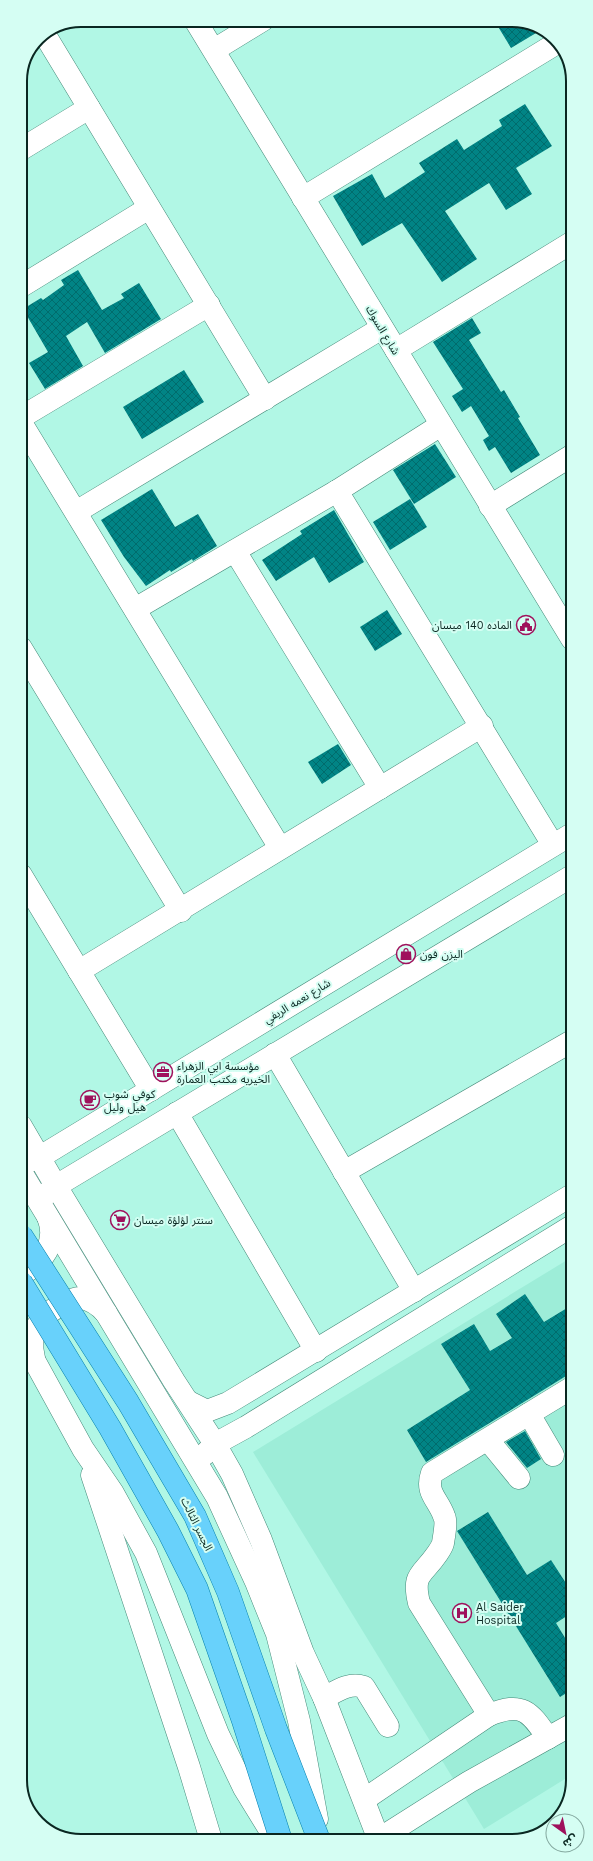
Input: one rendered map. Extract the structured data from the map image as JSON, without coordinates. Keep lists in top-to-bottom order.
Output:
{
  "streets": {
    "main road": ["الجسر الثالث"],
    "street": ["شارع السوك", "شارع نعمه الريفي"]
  },
  "places": {
    "public building": ["الماده 140 ميسان"],
    "shop": ["اليزن فون"],
    "office": ["مؤسسة ابي الزهراء الخيريه مكتب العمارة"],
    "cafe": ["كوفي شوب هيل وليل"],
    "supermarket": ["سنتر لؤلؤة ميسان"],
    "hospital": ["ِAl Saider Hospital"]
  },
  "north": "bottom right"
}
